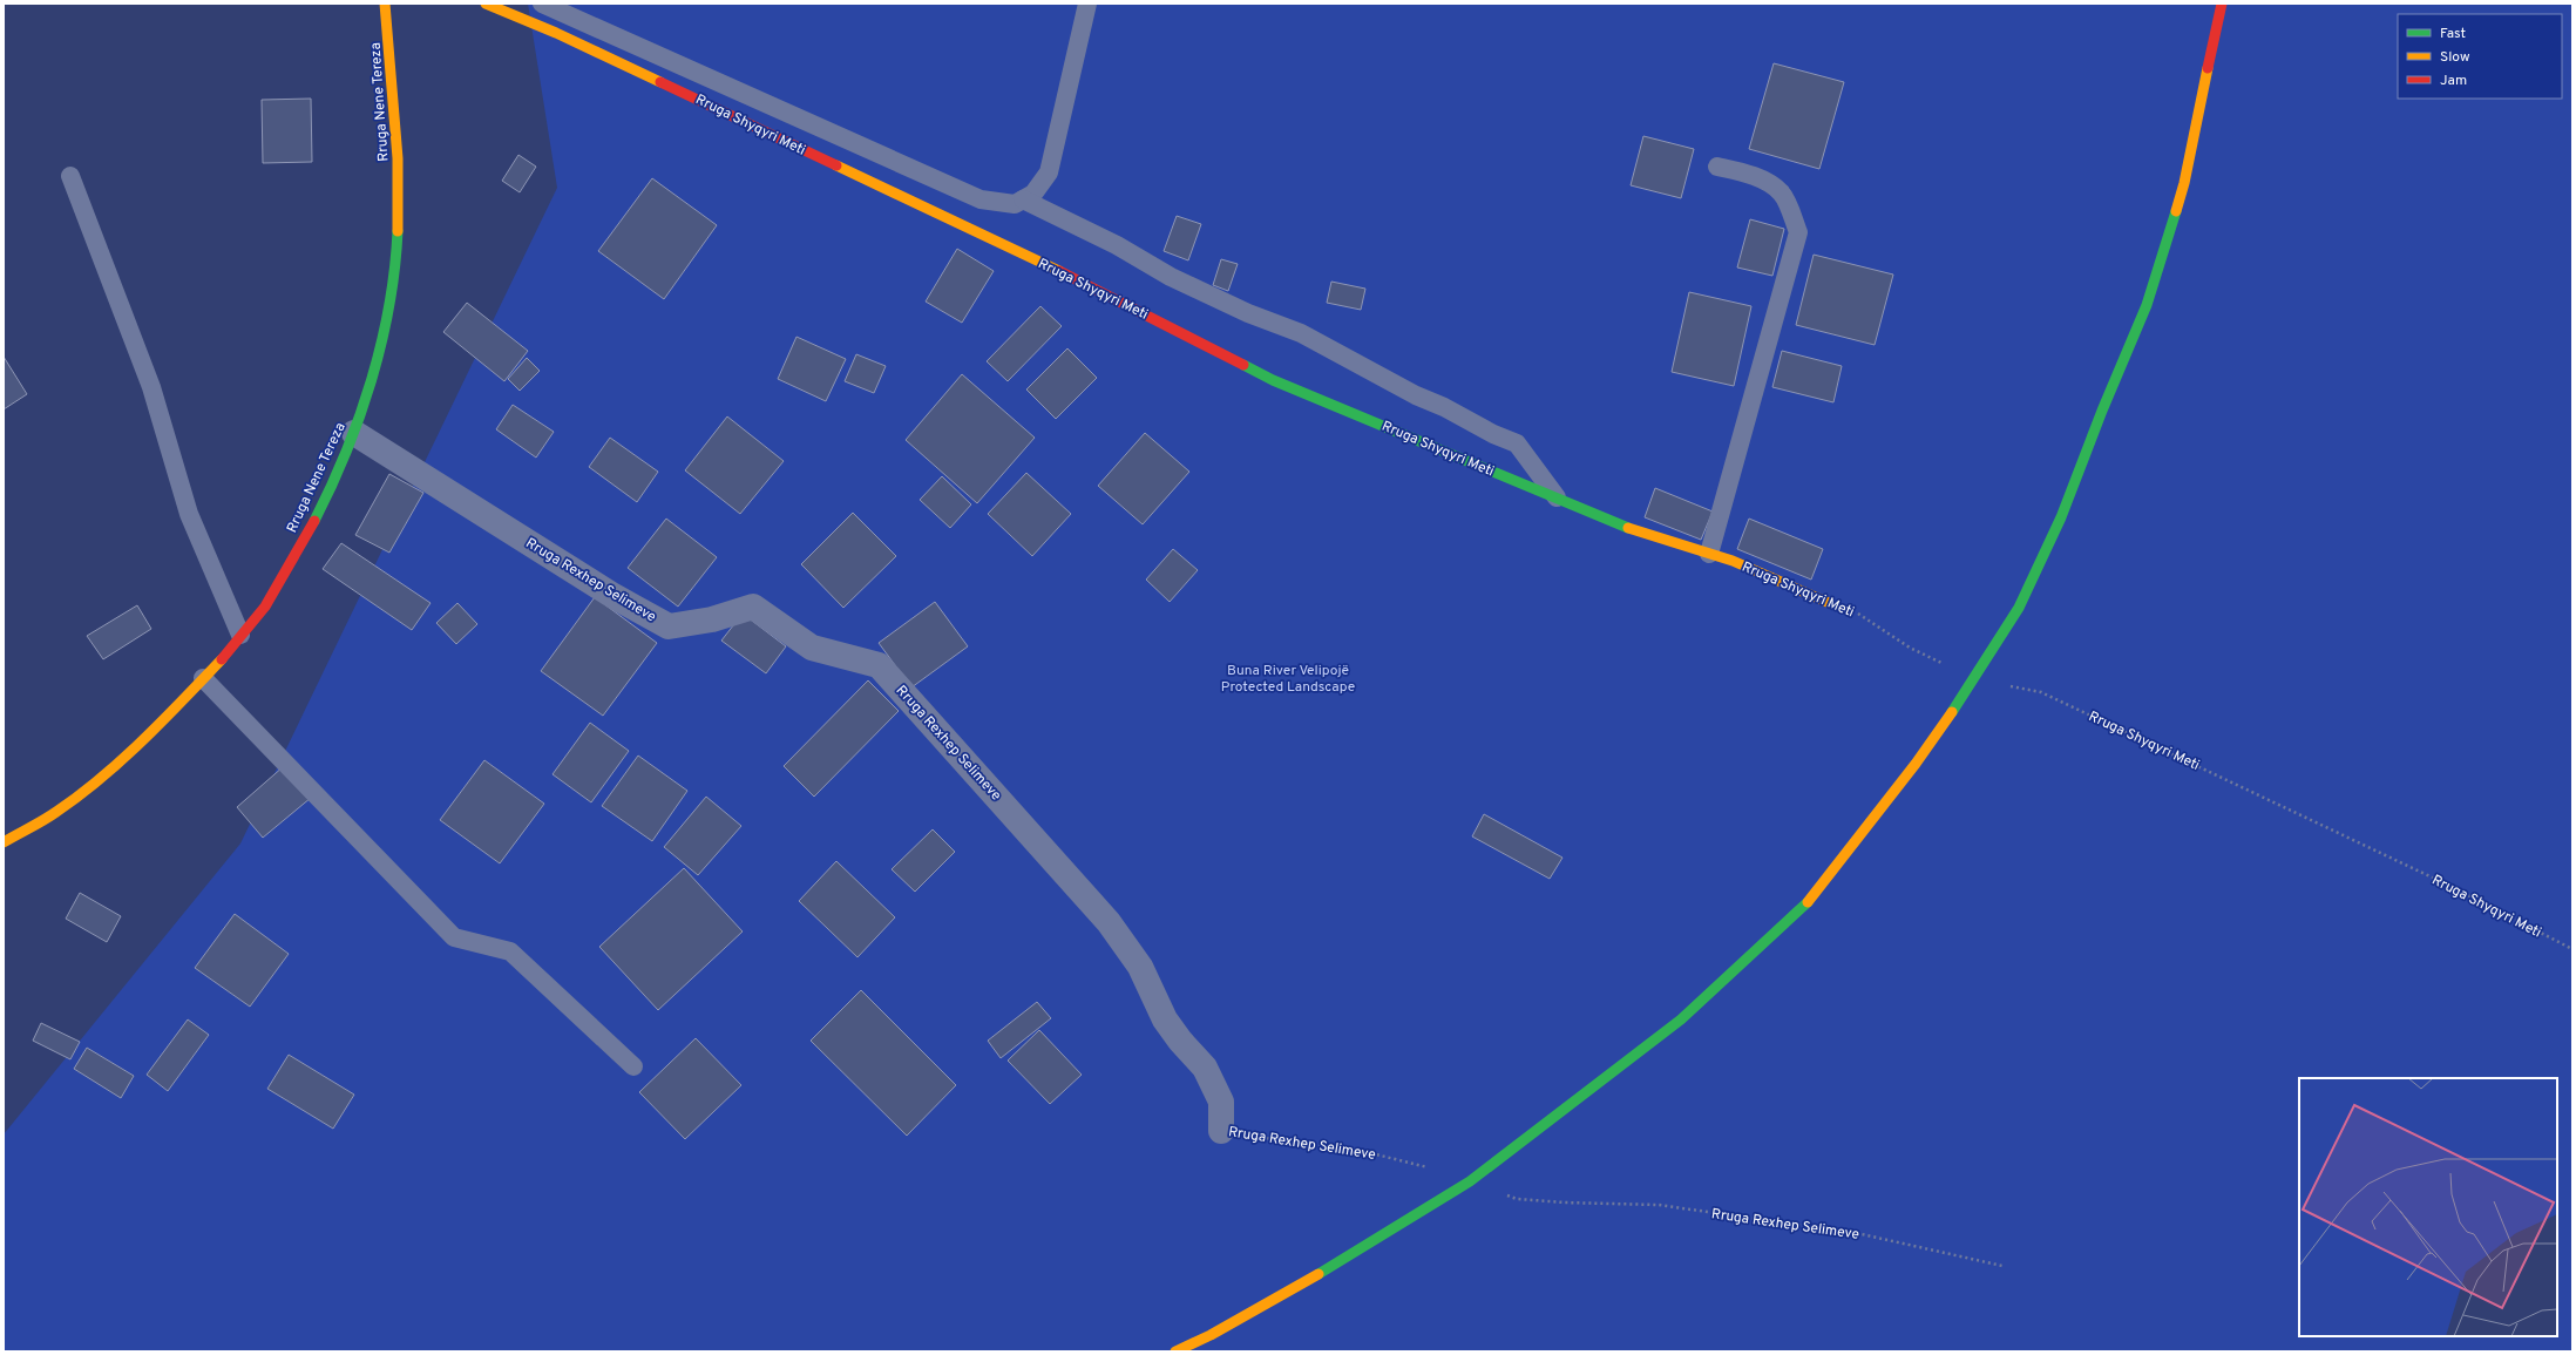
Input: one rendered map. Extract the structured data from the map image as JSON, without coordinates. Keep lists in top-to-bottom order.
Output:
{
  "streets": {
    "street": ["Rruga Nene Tereza", "Rruga Shyqyri Meti", "Rruga Rexhep Selimeve"]
  },
  "crossings": [
    ["Rruga Nene Tereza", "Rruga Rexhep Selimeve"]
  ],
  "parks": ["Buna River Velipojë Protected Landscape"],
  "legend": ["Fast", "Slow", "Jam"]
}
